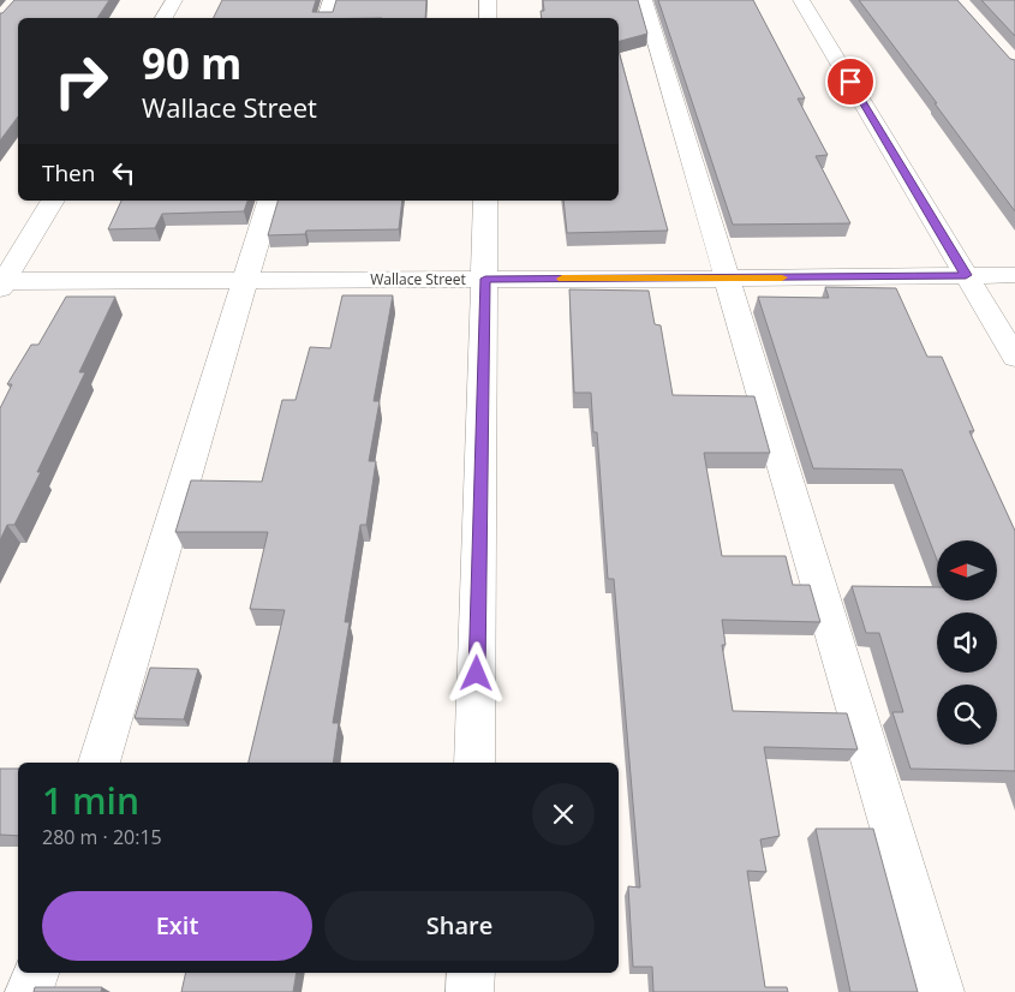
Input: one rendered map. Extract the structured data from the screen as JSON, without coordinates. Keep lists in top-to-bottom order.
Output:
{
  "streets": {
    "street": ["Wallace Street"]
  },
  "north": "left",
  "page": {
    "turn": ["90 m", "Wallace Street"],
    "then": "Then",
    "heading": ["1 min", "280 m · 20:15"],
    "buttons": ["Exit", "Share"]
  }
}
